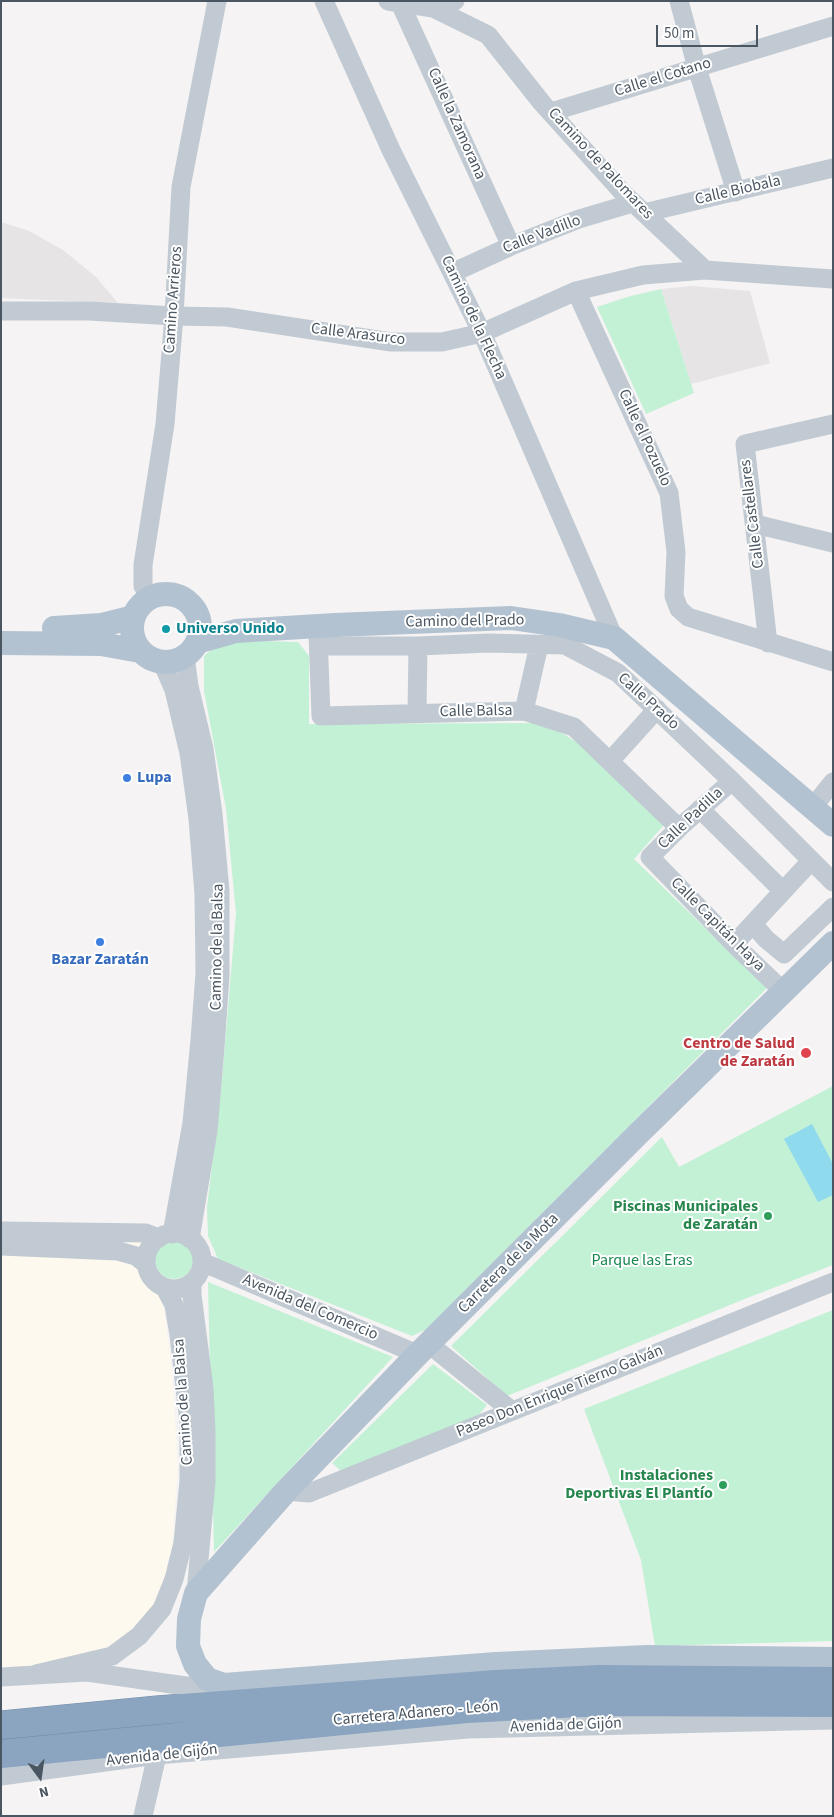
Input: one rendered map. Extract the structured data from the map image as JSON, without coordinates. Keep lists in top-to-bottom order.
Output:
{
  "streets": {
    "highway": ["Carretera Adanero - León"],
    "main road": ["Camino del Prado", "Carretera de la Mota"],
    "street": [
      "Calle el Cotano",
      "Calle la Zamorana",
      "Camino de Palomares",
      "Calle Biobala",
      "Calle Vadillo",
      "Camino Arrieros",
      "Camino de la Flecha",
      "Calle Arasurco",
      "Calle el Pozuelo",
      "Calle Castellares",
      "Calle Prado",
      "Calle Balsa",
      "Calle Padilla",
      "Calle Capitán Haya",
      "Camino de la Balsa",
      "Avenida del Comercio",
      "Paseo Don Enrique Tierno Galván",
      "Avenida de Gijón"
    ]
  },
  "crossings": [
    ["Calle el Cotano", "Camino de Palomares"],
    ["Calle la Zamorana", "Camino de Palomares"],
    ["Calle la Zamorana", "Calle Vadillo"],
    ["Camino de Palomares", "Calle Biobala"],
    ["Camino de Palomares", "Calle Vadillo"],
    ["Camino de Palomares", "Calle Arasurco"],
    ["Calle Biobala", "Calle Vadillo"],
    ["Calle Vadillo", "Camino de la Flecha"],
    ["Camino Arrieros", "Calle Arasurco"],
    ["Camino Arrieros", "Camino del Prado"],
    ["Camino Arrieros", "Camino de la Balsa"],
    ["Camino de la Flecha", "Calle Arasurco"],
    ["Camino de la Flecha", "Camino del Prado"],
    ["Calle Arasurco", "Calle el Pozuelo"],
    ["Calle el Pozuelo", "Calle Castellares"],
    ["Camino del Prado", "Calle Prado"],
    ["Camino del Prado", "Calle Balsa"],
    ["Camino del Prado", "Camino de la Balsa"],
    ["Calle Prado", "Calle Balsa"],
    ["Calle Prado", "Calle Padilla"],
    ["Calle Balsa", "Calle Padilla"],
    ["Calle Padilla", "Calle Capitán Haya"],
    ["Calle Capitán Haya", "Carretera de la Mota"],
    ["Camino de la Balsa", "Carretera de la Mota"],
    ["Camino de la Balsa", "Avenida del Comercio"],
    ["Carretera de la Mota", "Avenida del Comercio"],
    ["Carretera de la Mota", "Paseo Don Enrique Tierno Galván"],
    ["Avenida del Comercio", "Paseo Don Enrique Tierno Galván"]
  ],
  "parks": ["Parque las Eras"],
  "places": [
    "Universo Unido",
    "Lupa",
    "Bazar Zaratán",
    "Centro de Salud de Zaratán",
    "Piscinas Municipales de Zaratán",
    "Instalaciones Deportivas El Plantío"
  ],
  "scale_bar": "50 m",
  "north": "bottom"
}
